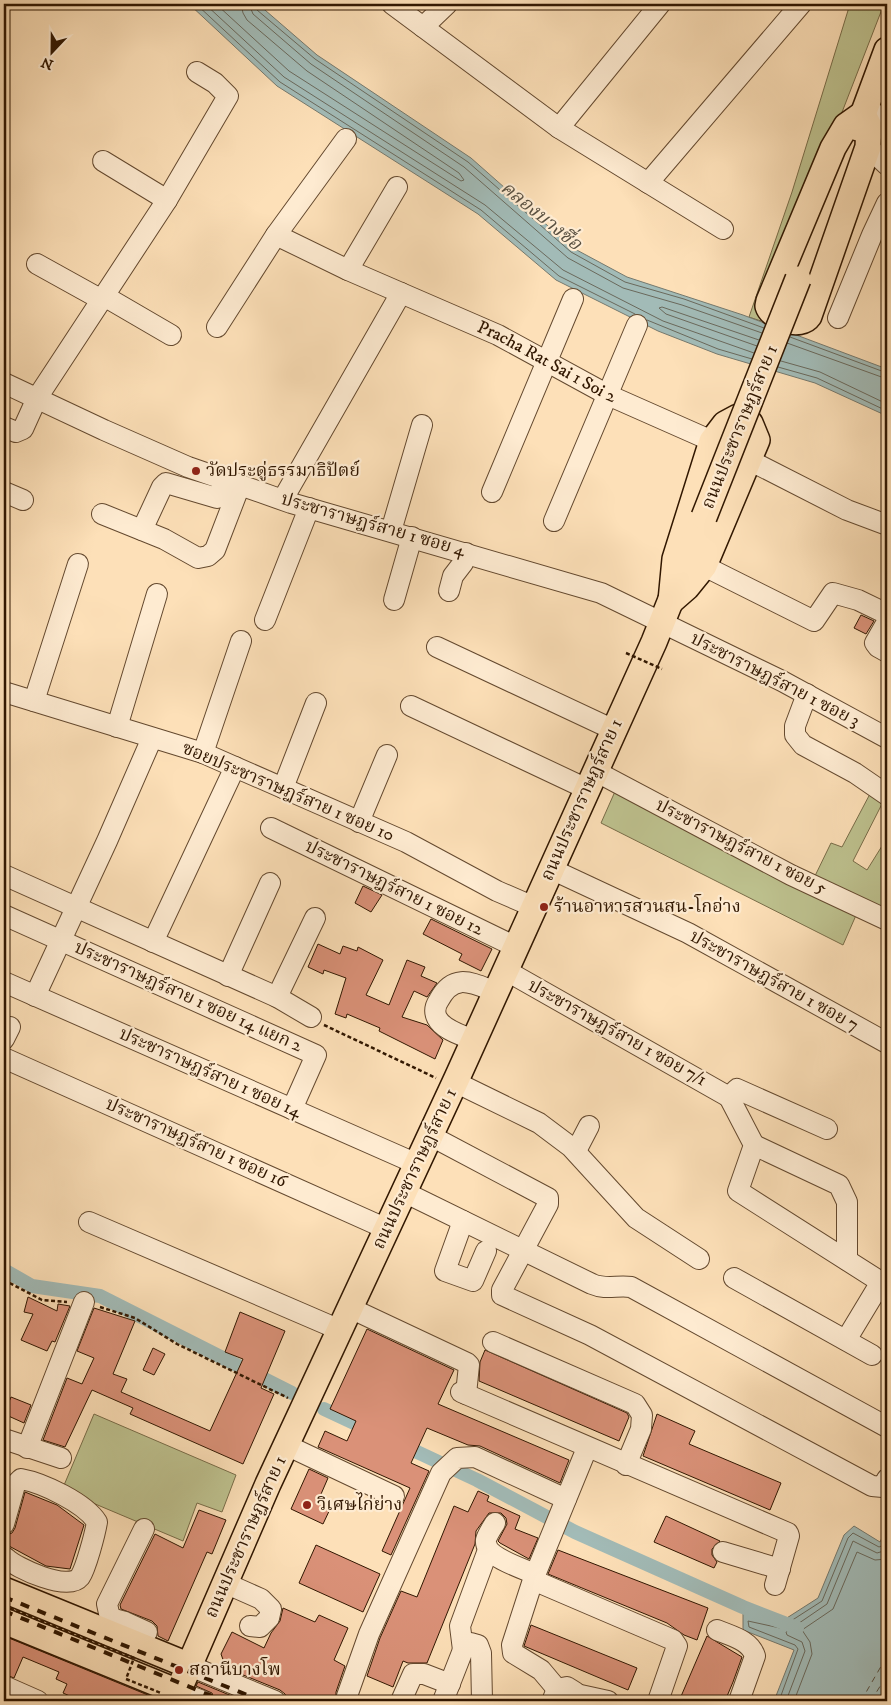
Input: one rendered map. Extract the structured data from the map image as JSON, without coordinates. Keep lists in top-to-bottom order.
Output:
{
  "streets": {
    "main road": ["ถนนประชาราษฎร์สาย 1"],
    "street": [
      "Pracha Rat Sai 1 Soi 2",
      "ประชาราษฎร์สาย 1 ซอย 4",
      "ประชาราษฎร์สาย 1 ซอย 3",
      "ซอยประชาราษฎร์สาย 1 ซอย 10",
      "ประชาราษฎร์สาย 1 ซอย 5",
      "ประชาราษฎร์สาย 1 ซอย 12",
      "ประชาราษฎร์สาย 1 ซอย 7",
      "ประชาราษฎร์สาย 1 ซอย 14 แยก 2",
      "ประชาราษฎร์สาย 1 ซอย 7/1",
      "ประชาราษฎร์สาย 1 ซอย 14",
      "ประชาราษฎร์สาย 1 ซอย 16"
    ]
  },
  "crossings": [
    ["ถนนประชาราษฎร์สาย 1", "ประชาราษฎร์สาย 1 ซอย 4"],
    ["ถนนประชาราษฎร์สาย 1", "ประชาราษฎร์สาย 1 ซอย 3"],
    ["ถนนประชาราษฎร์สาย 1", "ซอยประชาราษฎร์สาย 1 ซอย 10"],
    ["ถนนประชาราษฎร์สาย 1", "ประชาราษฎร์สาย 1 ซอย 5"],
    ["ถนนประชาราษฎร์สาย 1", "ประชาราษฎร์สาย 1 ซอย 12"],
    ["ถนนประชาราษฎร์สาย 1", "ประชาราษฎร์สาย 1 ซอย 7"],
    ["ถนนประชาราษฎร์สาย 1", "ประชาราษฎร์สาย 1 ซอย 7/1"],
    ["ถนนประชาราษฎร์สาย 1", "ประชาราษฎร์สาย 1 ซอย 14"],
    ["ถนนประชาราษฎร์สาย 1", "ประชาราษฎร์สาย 1 ซอย 16"],
    ["ประชาราษฎร์สาย 1 ซอย 4", "ประชาราษฎร์สาย 1 ซอย 3"],
    ["ประชาราษฎร์สาย 1 ซอย 14 แยก 2", "ประชาราษฎร์สาย 1 ซอย 14"]
  ],
  "water": ["คลองบางซื่อ"],
  "places": [
    "วัดประดู่ธรรมาธิปัตย์",
    "ร้านอาหารสวนสน-โกอ่าง",
    "วิเศษไก่ย่าง",
    "สถานีบางโพ"
  ],
  "north": "bottom"
}
